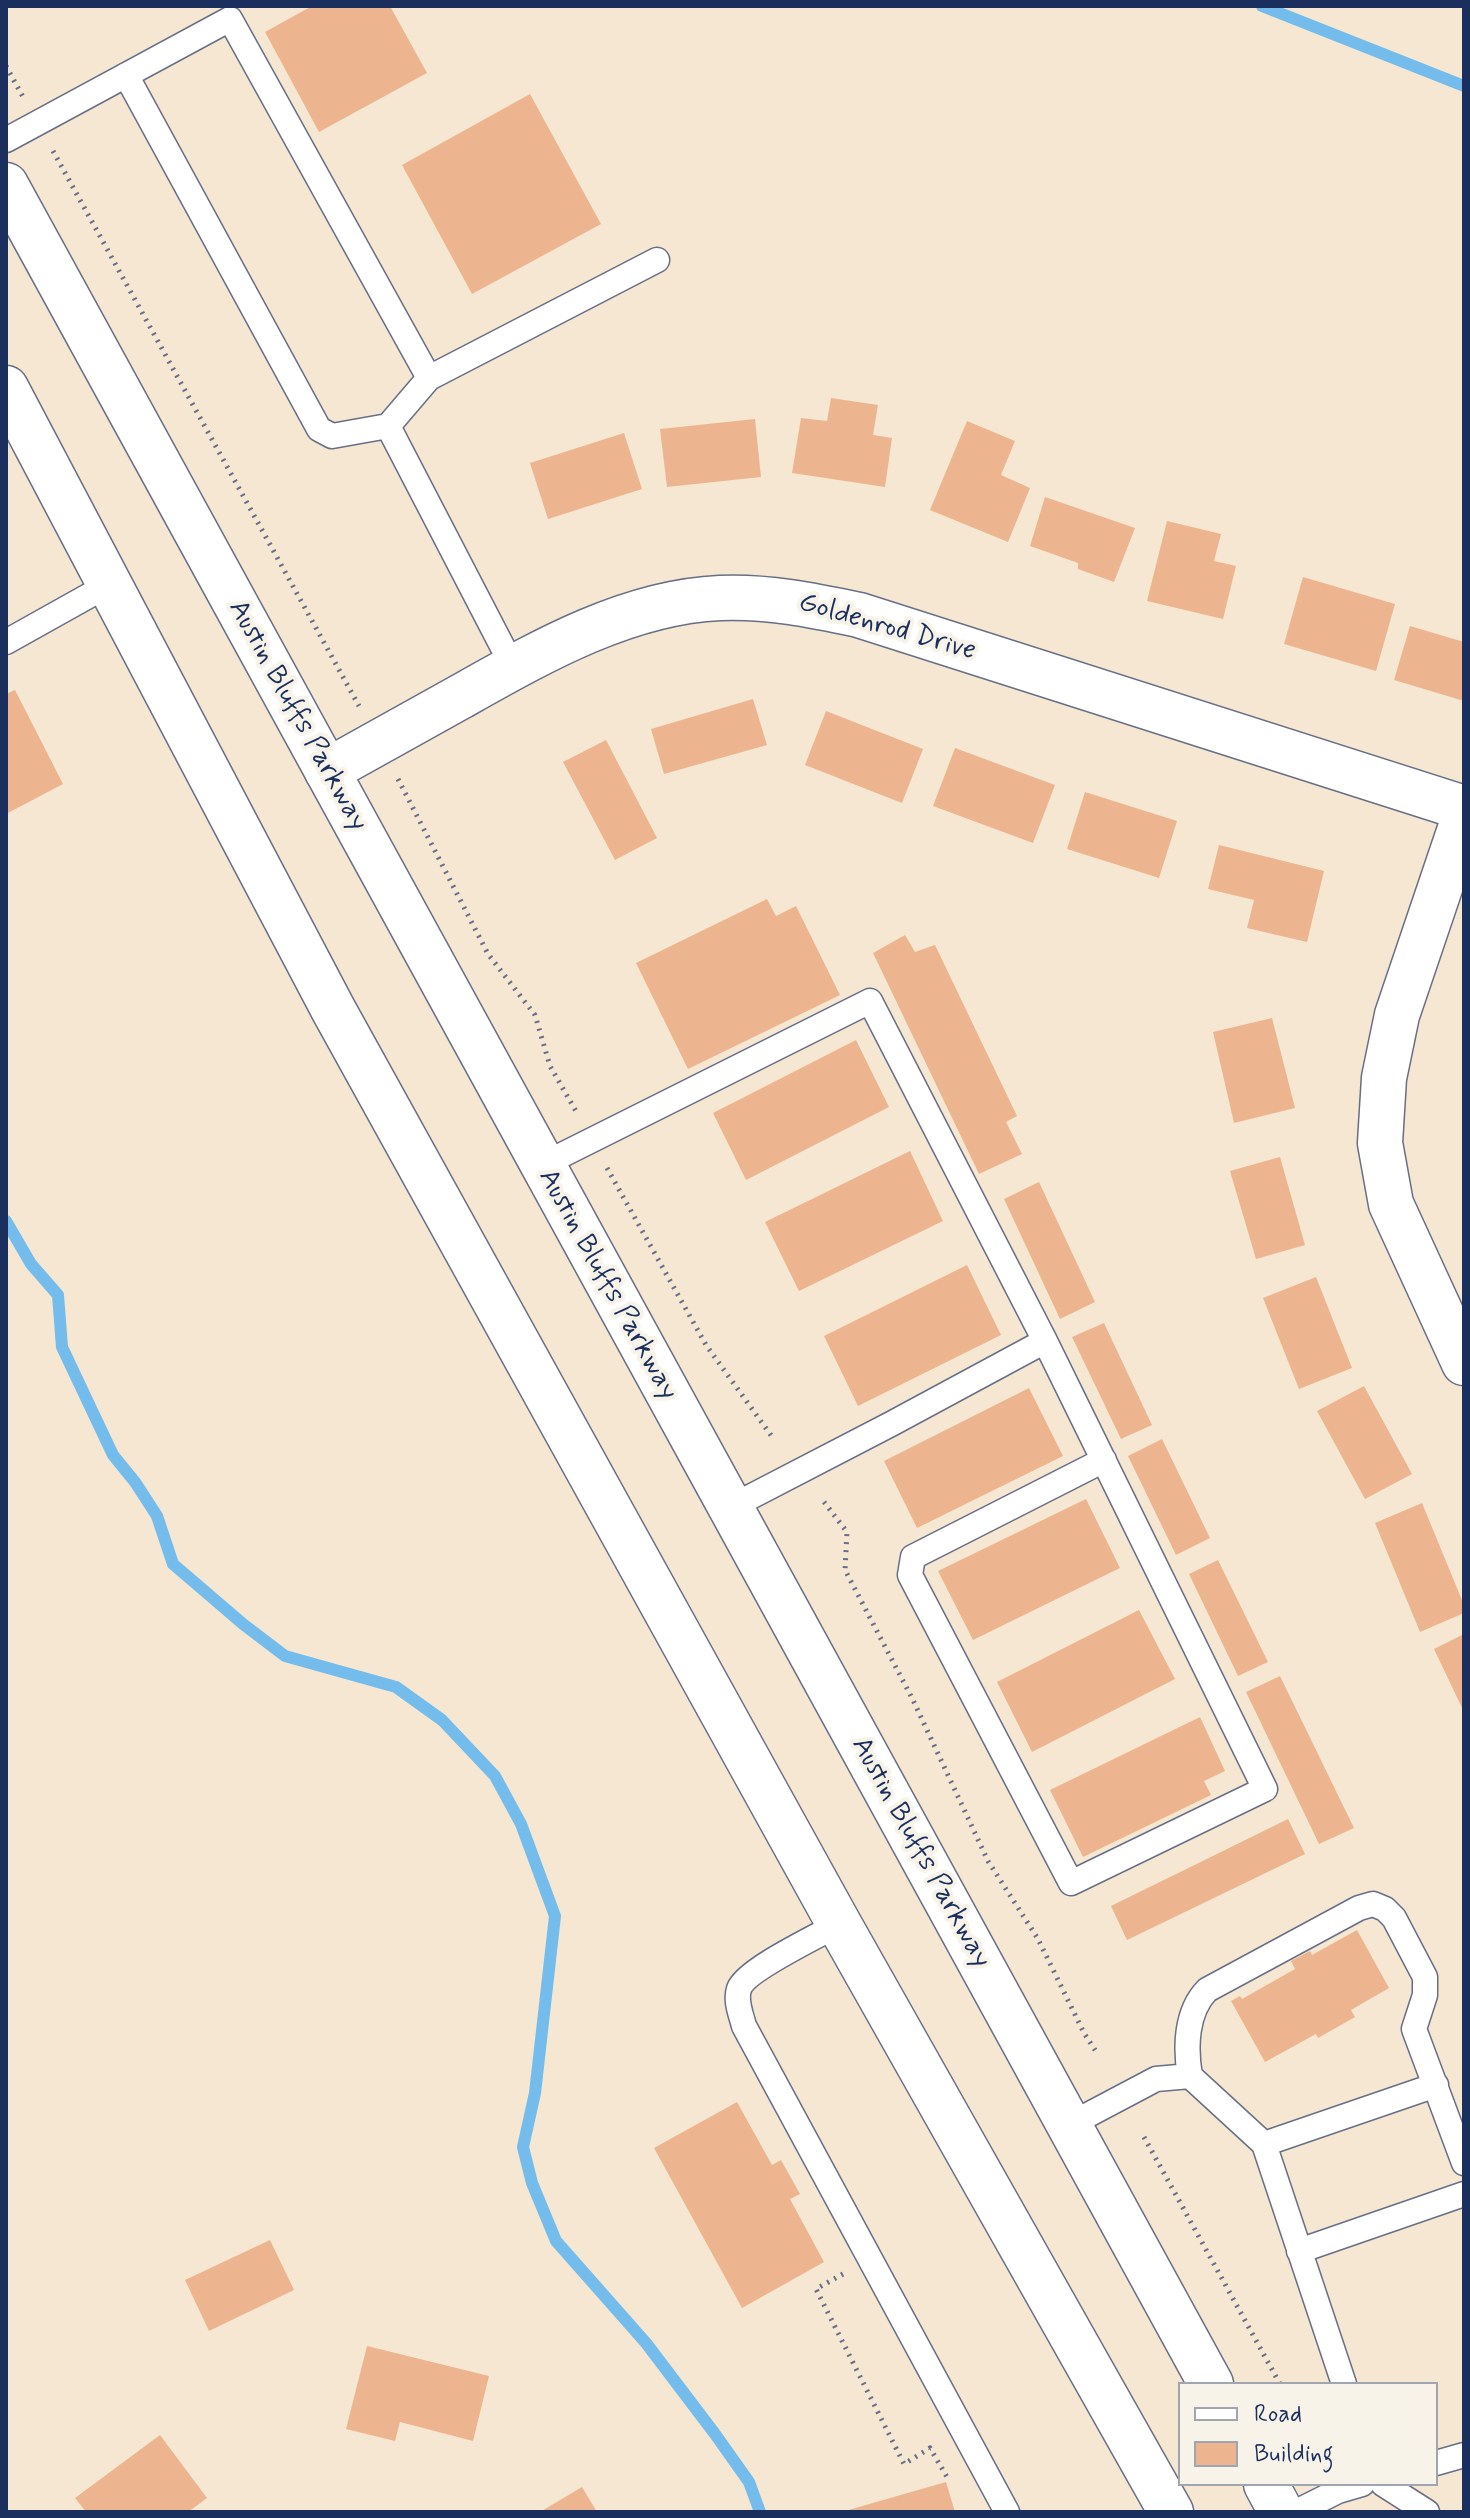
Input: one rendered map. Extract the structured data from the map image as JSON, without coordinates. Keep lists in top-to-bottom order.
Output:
{
  "streets": {
    "main road": ["Goldenrod Drive", "Austin Bluffs Parkway"]
  },
  "crossings": [
    ["Goldenrod Drive", "Austin Bluffs Parkway"]
  ],
  "legend": ["Road", "Building"]
}
